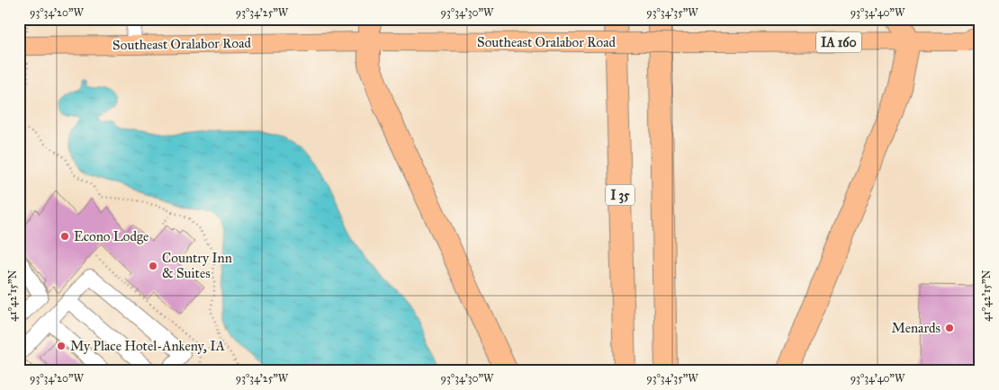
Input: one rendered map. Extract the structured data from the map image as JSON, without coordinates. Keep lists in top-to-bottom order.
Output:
{
  "streets": {
    "highway": ["I 35"],
    "main road": ["Southeast Oralabor Road", "IA 160"]
  },
  "places": [
    "Econo Lodge",
    "Country Inn & Suites",
    "Menards",
    "My Place Hotel-Ankeny, IA"
  ],
  "coordinates": [
    "93°34'20\"W",
    "93°34'25\"W",
    "93°34'30\"W",
    "93°34'35\"W",
    "93°34'40\"W",
    "41°42'15\"N"
  ]
}
